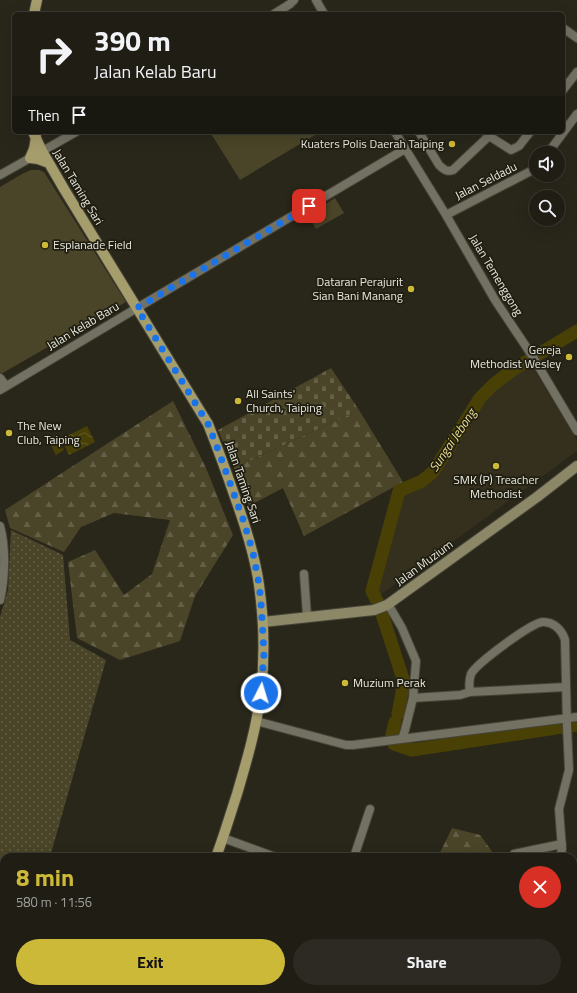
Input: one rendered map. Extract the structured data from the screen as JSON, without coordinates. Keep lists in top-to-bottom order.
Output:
{
  "streets": {
    "main road": ["Jalan Taming Sari"],
    "street": [
      "Jalan Seldadu",
      "Jalan Temenggong",
      "Jalan Kelab Baru",
      "Jalan Muzium"
    ]
  },
  "crossings": [
    ["Jalan Seldadu", "Jalan Temenggong"],
    ["Jalan Taming Sari", "Jalan Kelab Baru"],
    ["Jalan Taming Sari", "Jalan Muzium"],
    ["Jalan Temenggong", "Jalan Kelab Baru"]
  ],
  "water": ["Sungai Jebong"],
  "places": [
    "Kuaters Polis Daerah Taiping",
    "Esplanade Field",
    "Dataran Perajurit Sian Bani Manang",
    "Gereja Methodist Wesley",
    "All Saints' Church, Taiping",
    "The New Club, Taiping",
    "SMK (P) Treacher Methodist",
    "Muzium Perak"
  ],
  "page": {
    "turn": ["390 m", "Jalan Kelab Baru"],
    "then": "Then",
    "heading": ["8 min", "580 m · 11:56"],
    "buttons": ["Exit", "Share"]
  }
}
